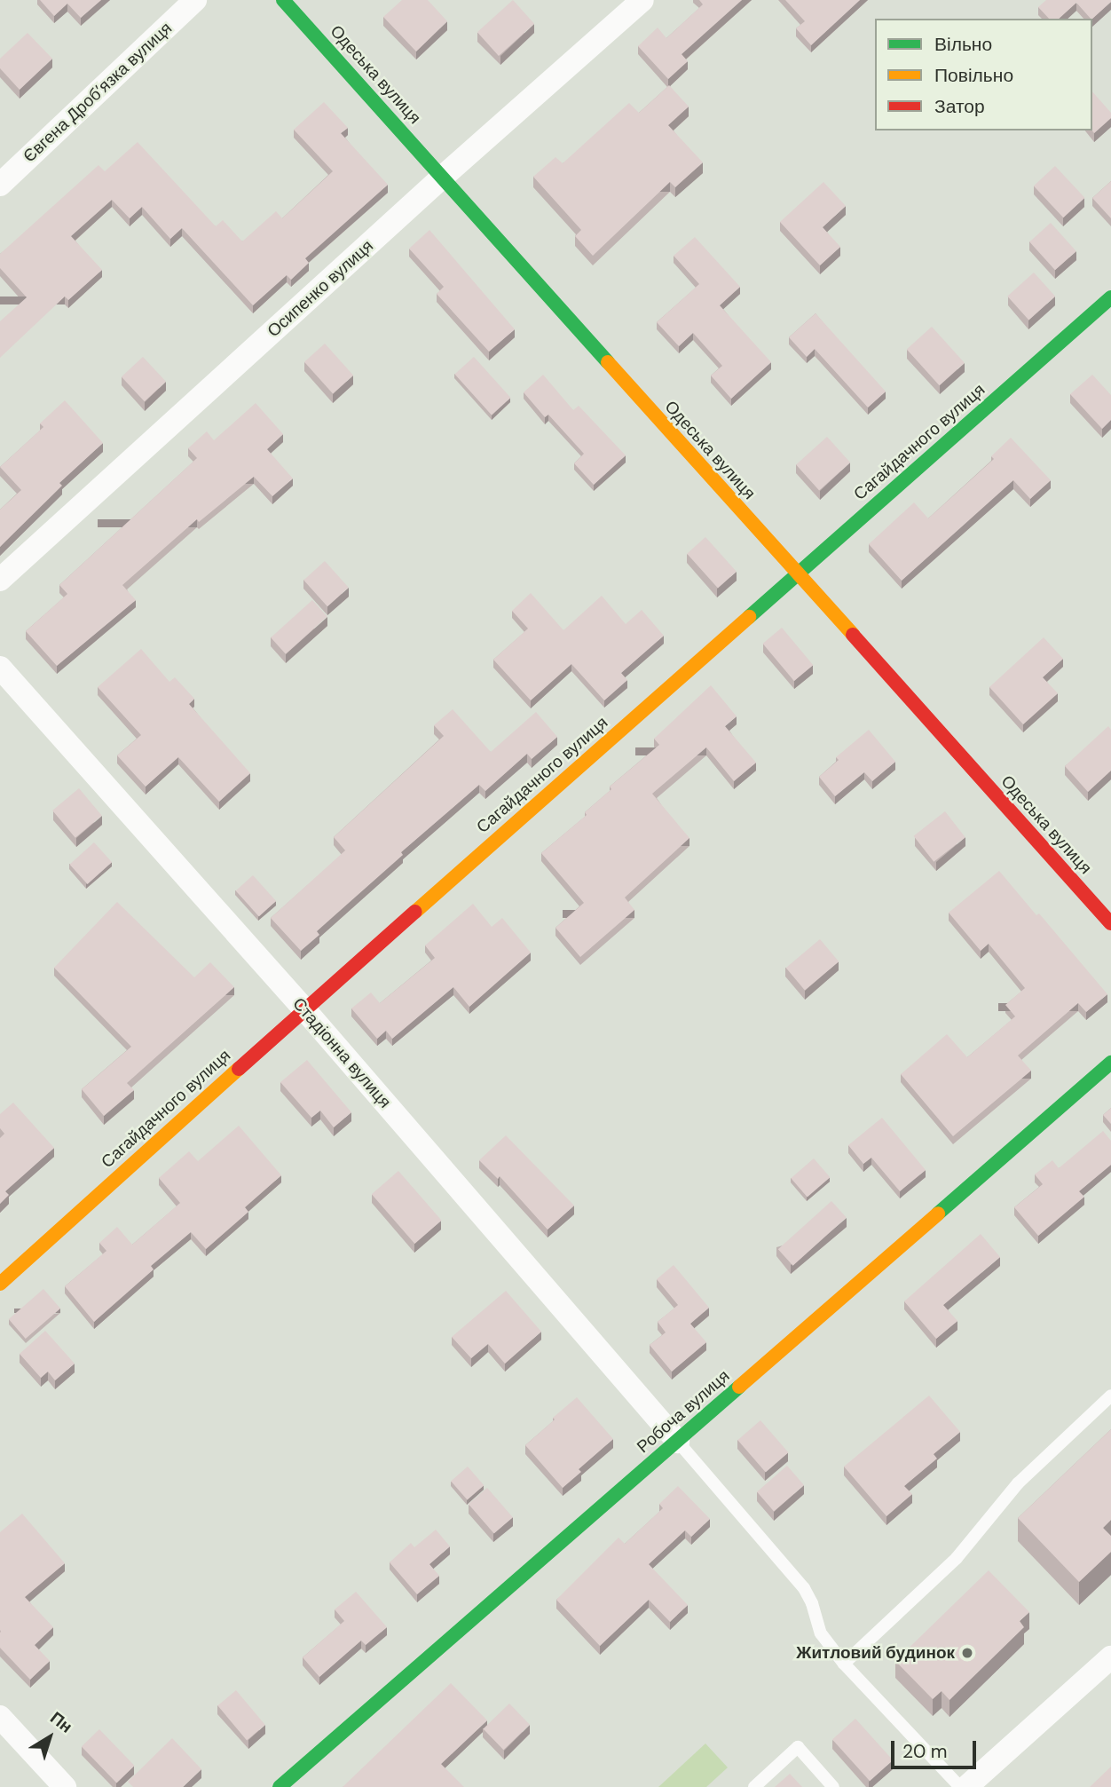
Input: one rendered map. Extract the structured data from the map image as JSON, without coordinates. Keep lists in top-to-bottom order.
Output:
{
  "streets": {
    "street": [
      "Одеська вулиця",
      "Євгена Дроб’язка вулиця",
      "Осипенко вулиця",
      "Сагайдачного вулиця",
      "Стадіонна вулиця",
      "Робоча вулиця"
    ]
  },
  "crossings": [
    ["Одеська вулиця", "Осипенко вулиця"],
    ["Одеська вулиця", "Сагайдачного вулиця"],
    ["Сагайдачного вулиця", "Стадіонна вулиця"],
    ["Стадіонна вулиця", "Робоча вулиця"]
  ],
  "places": ["Житловий будинок"],
  "legend": ["Вільно", "Повільно", "Затор"],
  "scale_bar": "20 m",
  "north": "top right"
}
